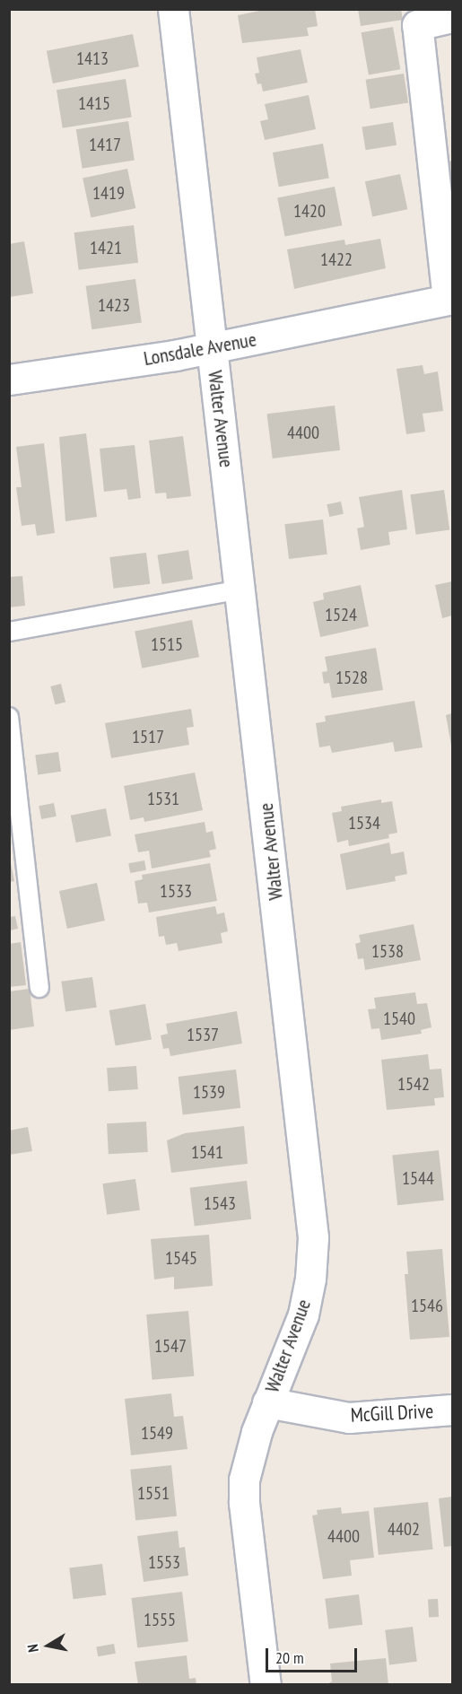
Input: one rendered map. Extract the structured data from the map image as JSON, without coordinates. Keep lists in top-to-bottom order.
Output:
{
  "streets": {
    "street": ["Lonsdale Avenue", "Walter Avenue", "McGill Drive"]
  },
  "crossings": [
    ["Lonsdale Avenue", "Walter Avenue"],
    ["Walter Avenue", "McGill Drive"]
  ],
  "house_numbers": [
    "1413",
    "1415",
    "1417",
    "1419",
    "1420",
    "1421",
    "1422",
    "1423",
    "4400",
    "1524",
    "1515",
    "1528",
    "1517",
    "1531",
    "1534",
    "1533",
    "1538",
    "1540",
    "1537",
    "1542",
    "1539",
    "1541",
    "1544",
    "1543",
    "1545",
    "1546",
    "1547",
    "1549",
    "1551",
    "4402",
    "4400",
    "1553",
    "1555"
  ],
  "scale_bar": "20 m",
  "north": "left"
}
